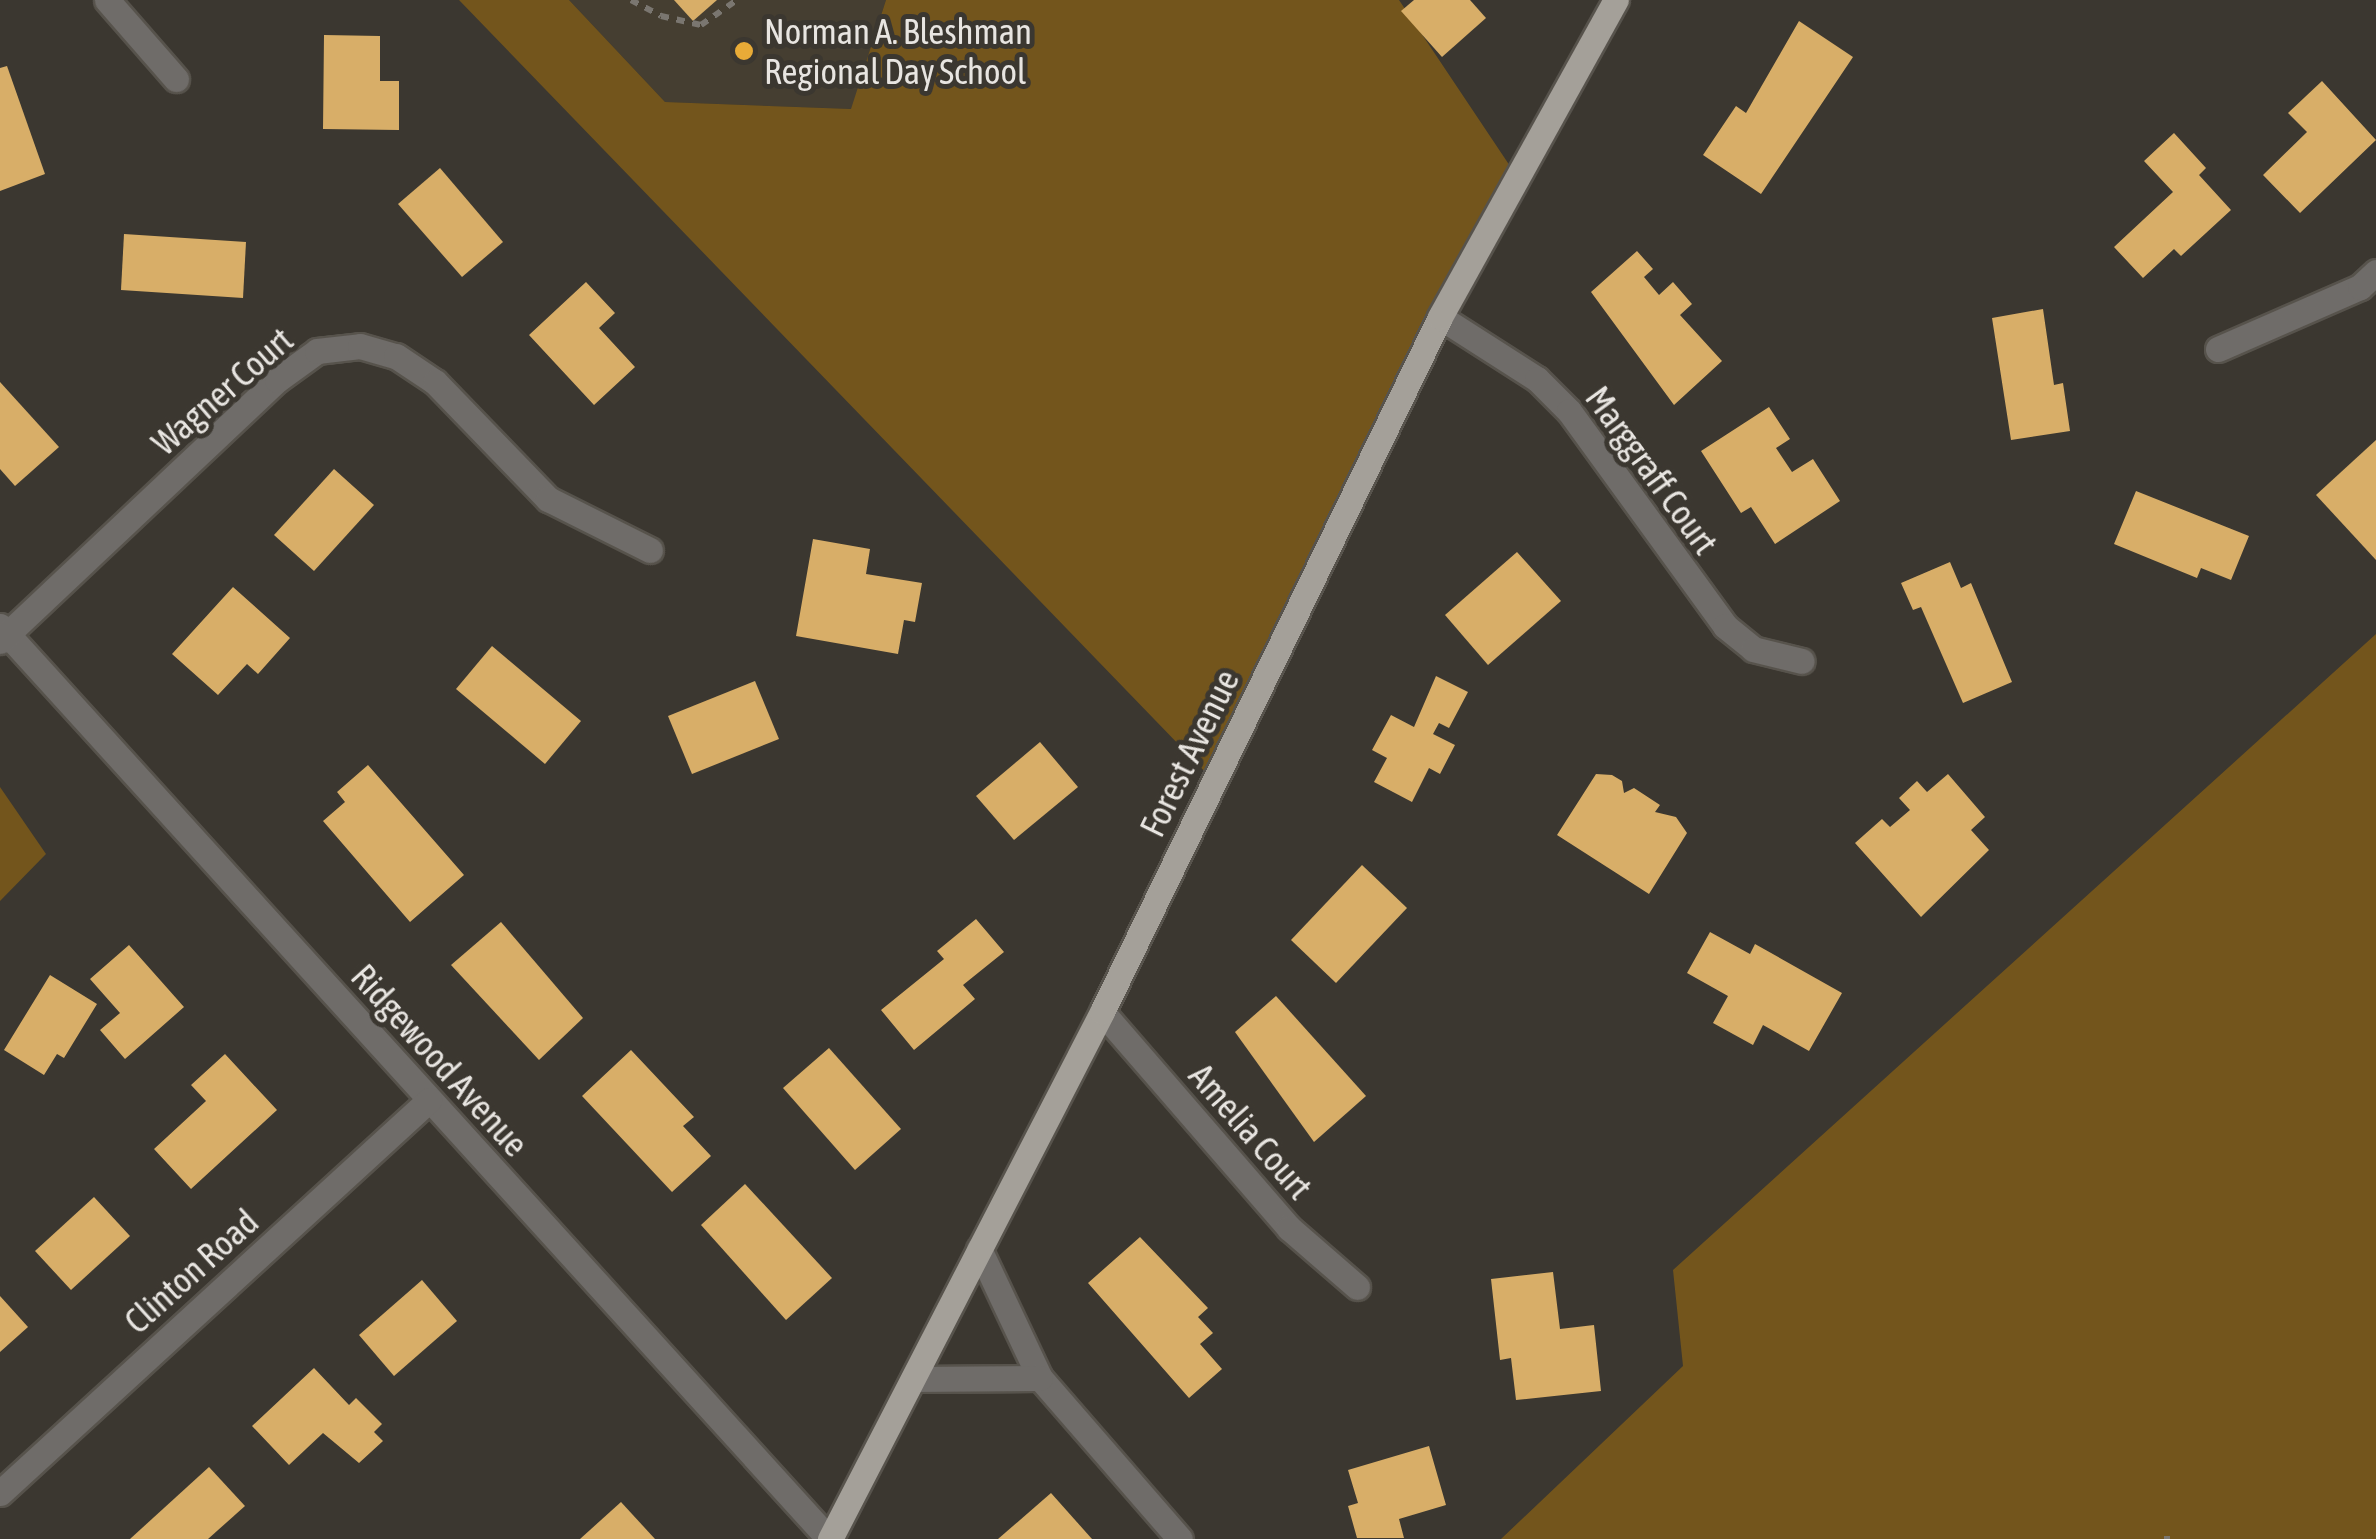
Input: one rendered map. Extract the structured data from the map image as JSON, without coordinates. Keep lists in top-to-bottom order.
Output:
{
  "streets": {
    "main road": ["Forest Avenue"],
    "street": [
      "Wagner Court",
      "Marggraff Court",
      "Ridgewood Avenue",
      "Amelia Court",
      "Clinton Road"
    ]
  },
  "crossings": [
    ["Wagner Court", "Ridgewood Avenue"],
    ["Marggraff Court", "Forest Avenue"],
    ["Forest Avenue", "Ridgewood Avenue"],
    ["Forest Avenue", "Amelia Court"],
    ["Ridgewood Avenue", "Clinton Road"]
  ],
  "places": ["Norman A. Bleshman Regional Day School"]
}
